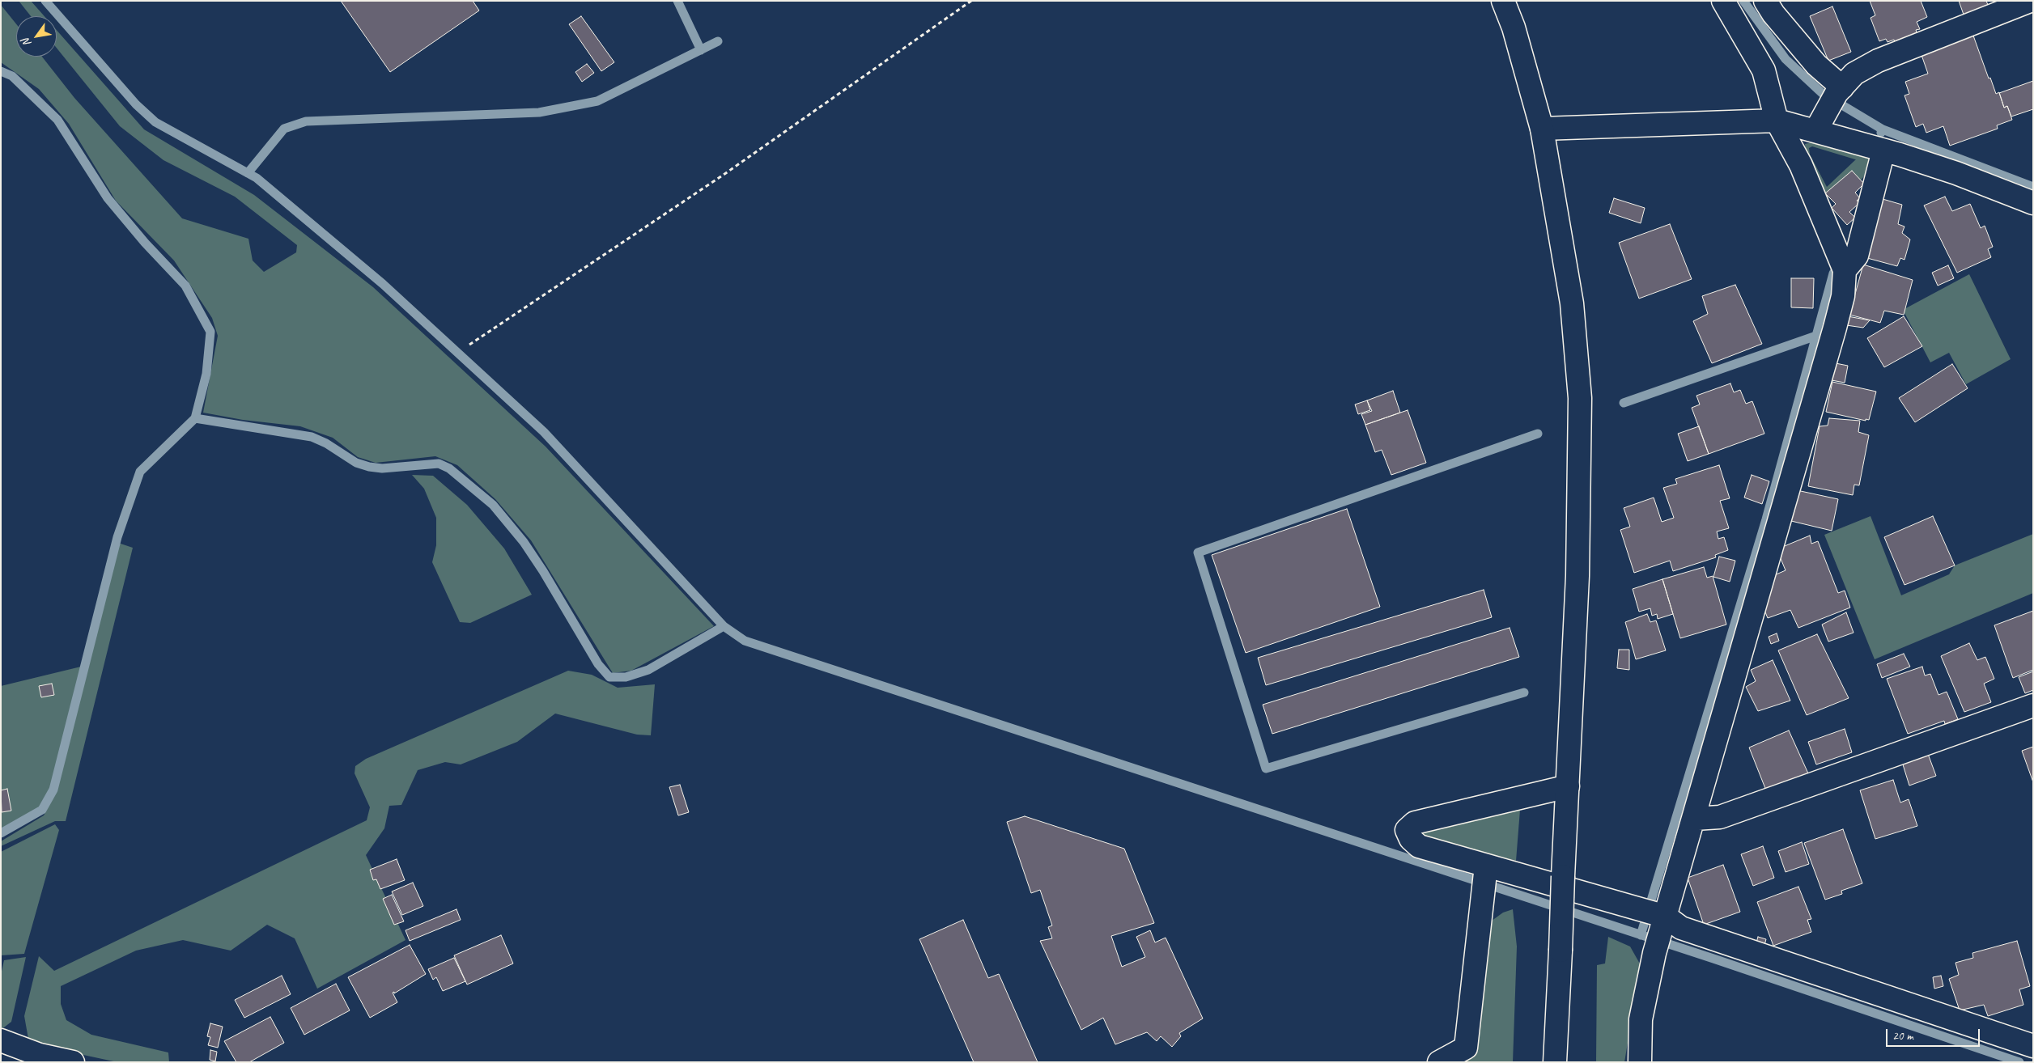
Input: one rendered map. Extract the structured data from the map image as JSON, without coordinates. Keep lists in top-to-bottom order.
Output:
{
  "scale_bar": "20 m",
  "north": "bottom left"
}
